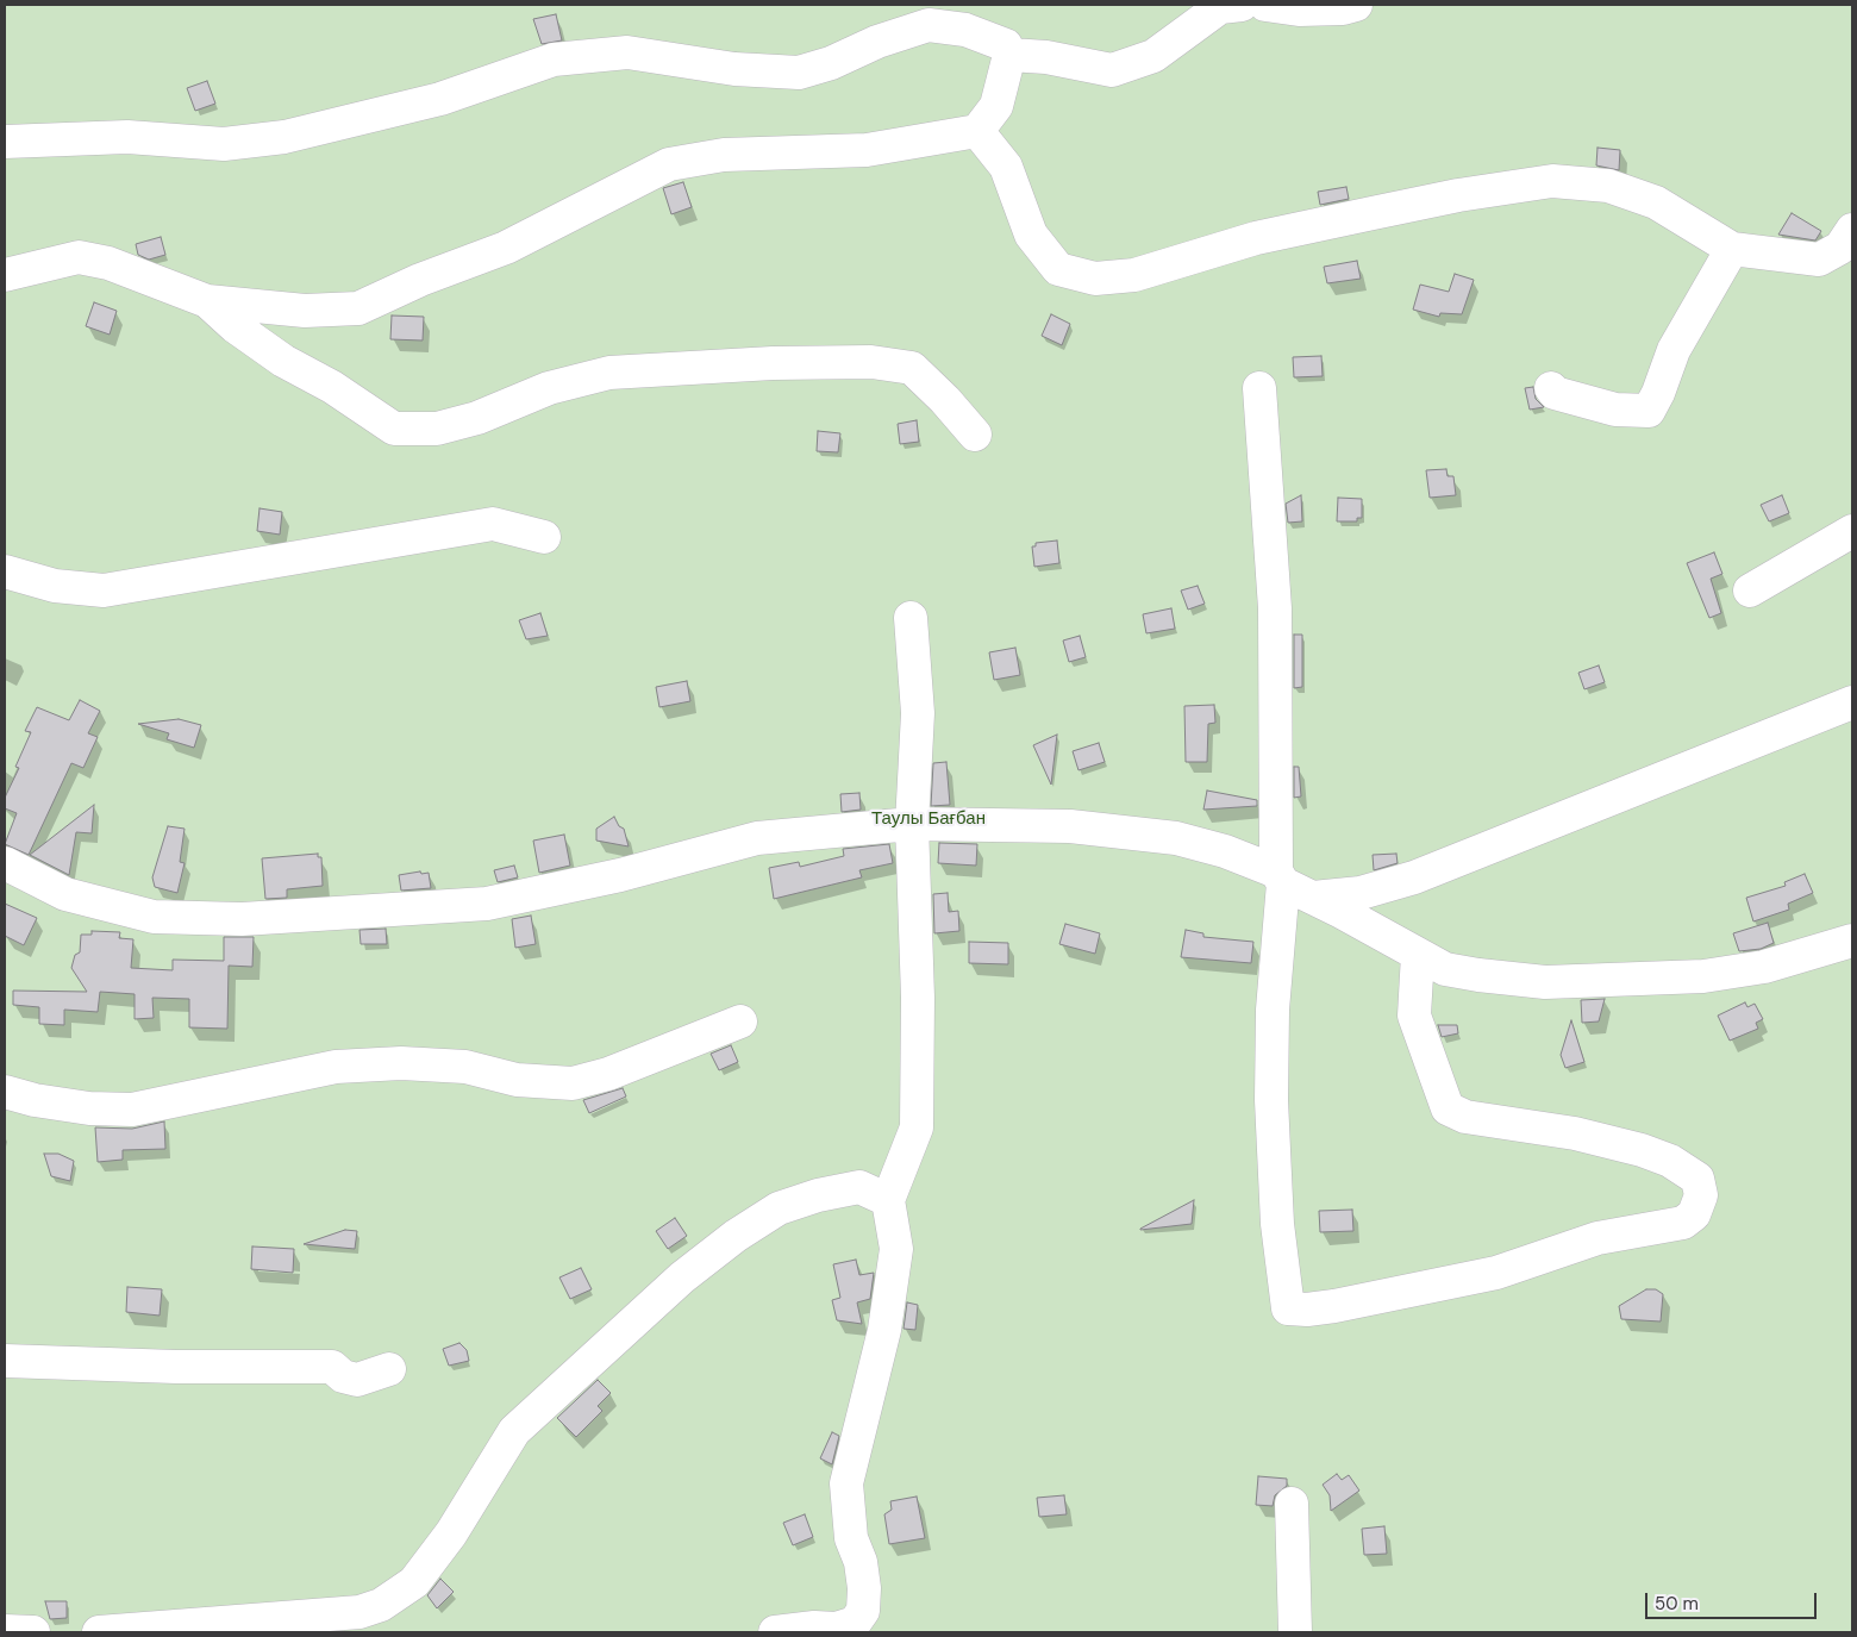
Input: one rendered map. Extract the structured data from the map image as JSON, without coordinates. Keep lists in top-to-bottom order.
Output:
{
  "parks": ["Таулы Бағбан"],
  "scale_bar": "50 m"
}
